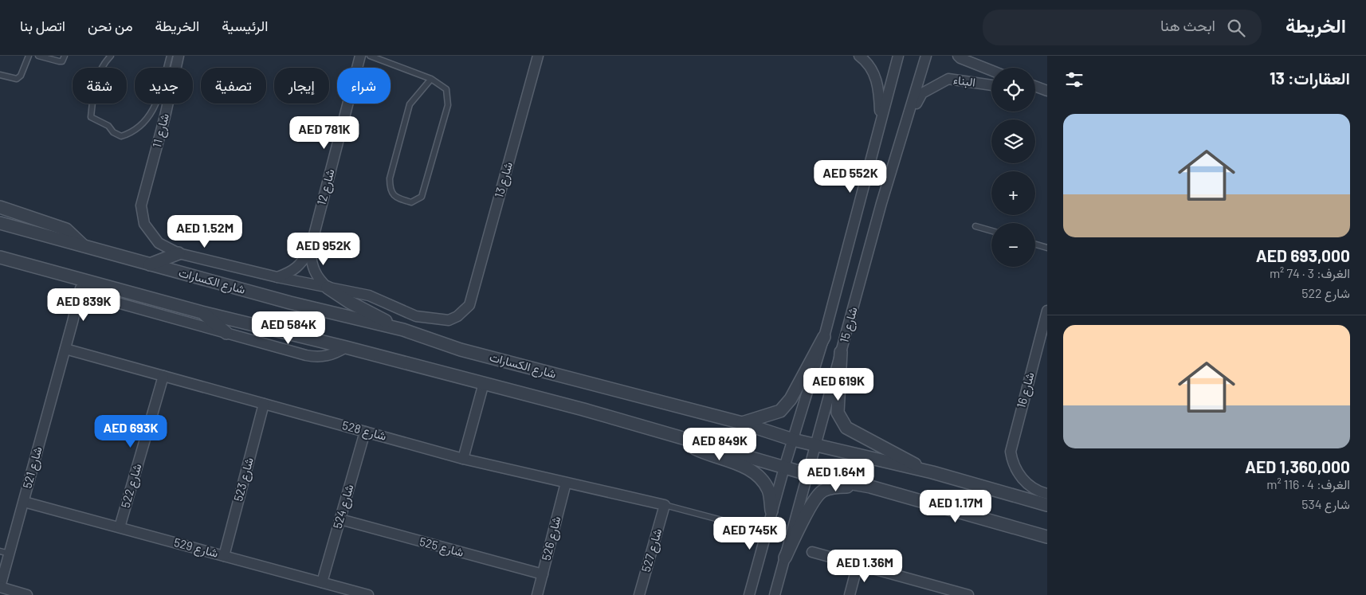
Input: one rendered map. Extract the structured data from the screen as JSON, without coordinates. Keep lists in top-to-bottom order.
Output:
{
  "streets": {
    "street": [
      "البناء",
      "شارع 11",
      "شارع 13",
      "شارع 12",
      "شارع الكسارات",
      "شارع 15",
      "شارع 16",
      "شارع 528",
      "شارع 521",
      "شارع 523",
      "شارع 522",
      "شارع 524",
      "شارع 526",
      "شارع 525",
      "شارع 529",
      "شارع 527"
    ]
  },
  "crossings": [
    ["البناء", "شارع 15"],
    ["شارع 11", "شارع الكسارات"],
    ["شارع 13", "شارع الكسارات"],
    ["شارع 12", "شارع الكسارات"],
    ["شارع الكسارات", "شارع 15"],
    ["شارع 528", "شارع 521"],
    ["شارع 528", "شارع 523"],
    ["شارع 528", "شارع 522"],
    ["شارع 528", "شارع 524"],
    ["شارع 528", "شارع 526"],
    ["شارع 528", "شارع 527"],
    ["شارع 521", "شارع 529"],
    ["شارع 523", "شارع 529"],
    ["شارع 522", "شارع 529"],
    ["شارع 524", "شارع 525"],
    ["شارع 524", "شارع 529"],
    ["شارع 526", "شارع 525"]
  ],
  "page": {
    "header": "الخريطة",
    "search": "ابحث هنا",
    "nav": [
      "الرئيسية",
      "الخريطة",
      "من نحن",
      "اتصل بنا"
    ],
    "heading": "العقارات: 13",
    "map_buttons": ["+", "−"],
    "chip": [
      "شراء",
      "إيجار",
      "تصفية",
      "جديد",
      "شقة"
    ],
    "list": [
      {
        "name": "AED 693,000",
        "note": "الغرف: 3 · 74 m² · شارع 522"
      },
      {
        "name": "AED 1,360,000",
        "note": "الغرف: 4 · 116 m² · شارع 534"
      }
    ],
    "price": [
      "AED 781K",
      "AED 552K",
      "AED 1.52M",
      "AED 952K",
      "AED 839K",
      "AED 584K",
      "AED 619K",
      "AED 693K",
      "AED 849K",
      "AED 1.64M",
      "AED 1.17M",
      "AED 745K",
      "AED 1.36M"
    ]
  }
}
